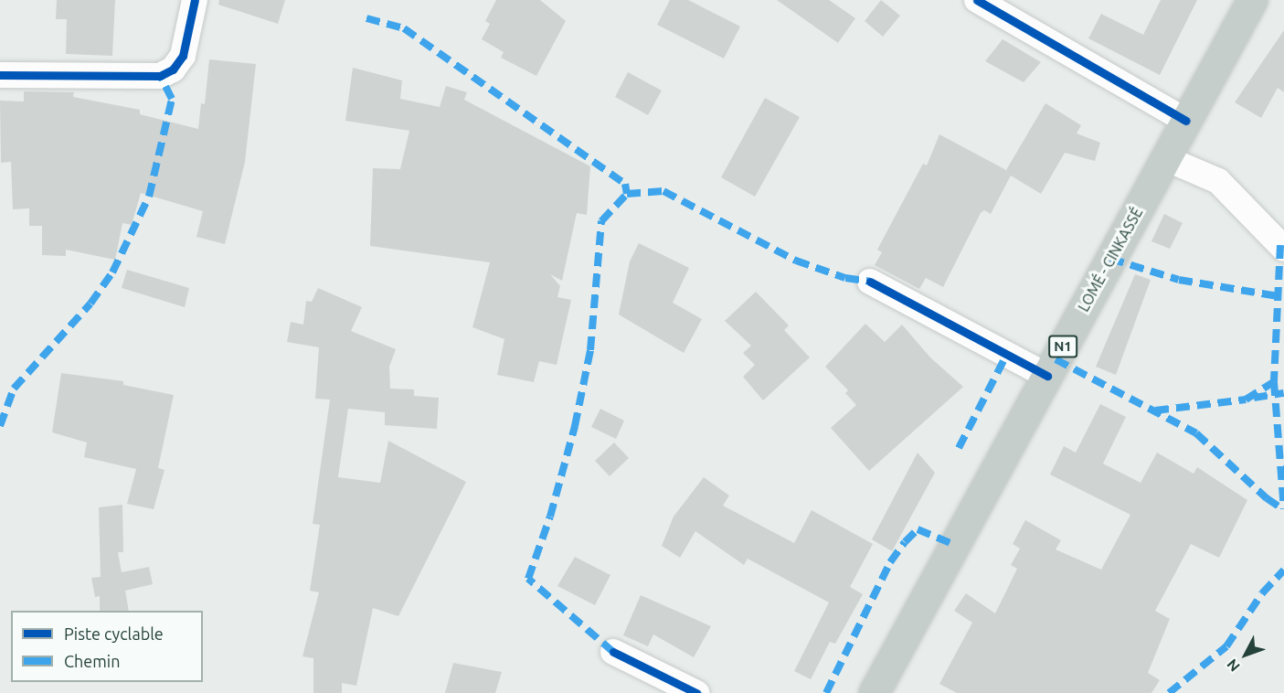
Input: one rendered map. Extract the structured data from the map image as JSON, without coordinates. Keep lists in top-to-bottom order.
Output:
{
  "streets": {
    "highway": ["LOMÉ - CINKASSÉ", "N1"]
  },
  "legend": ["Piste cyclable", "Chemin"],
  "north": "bottom left"
}
